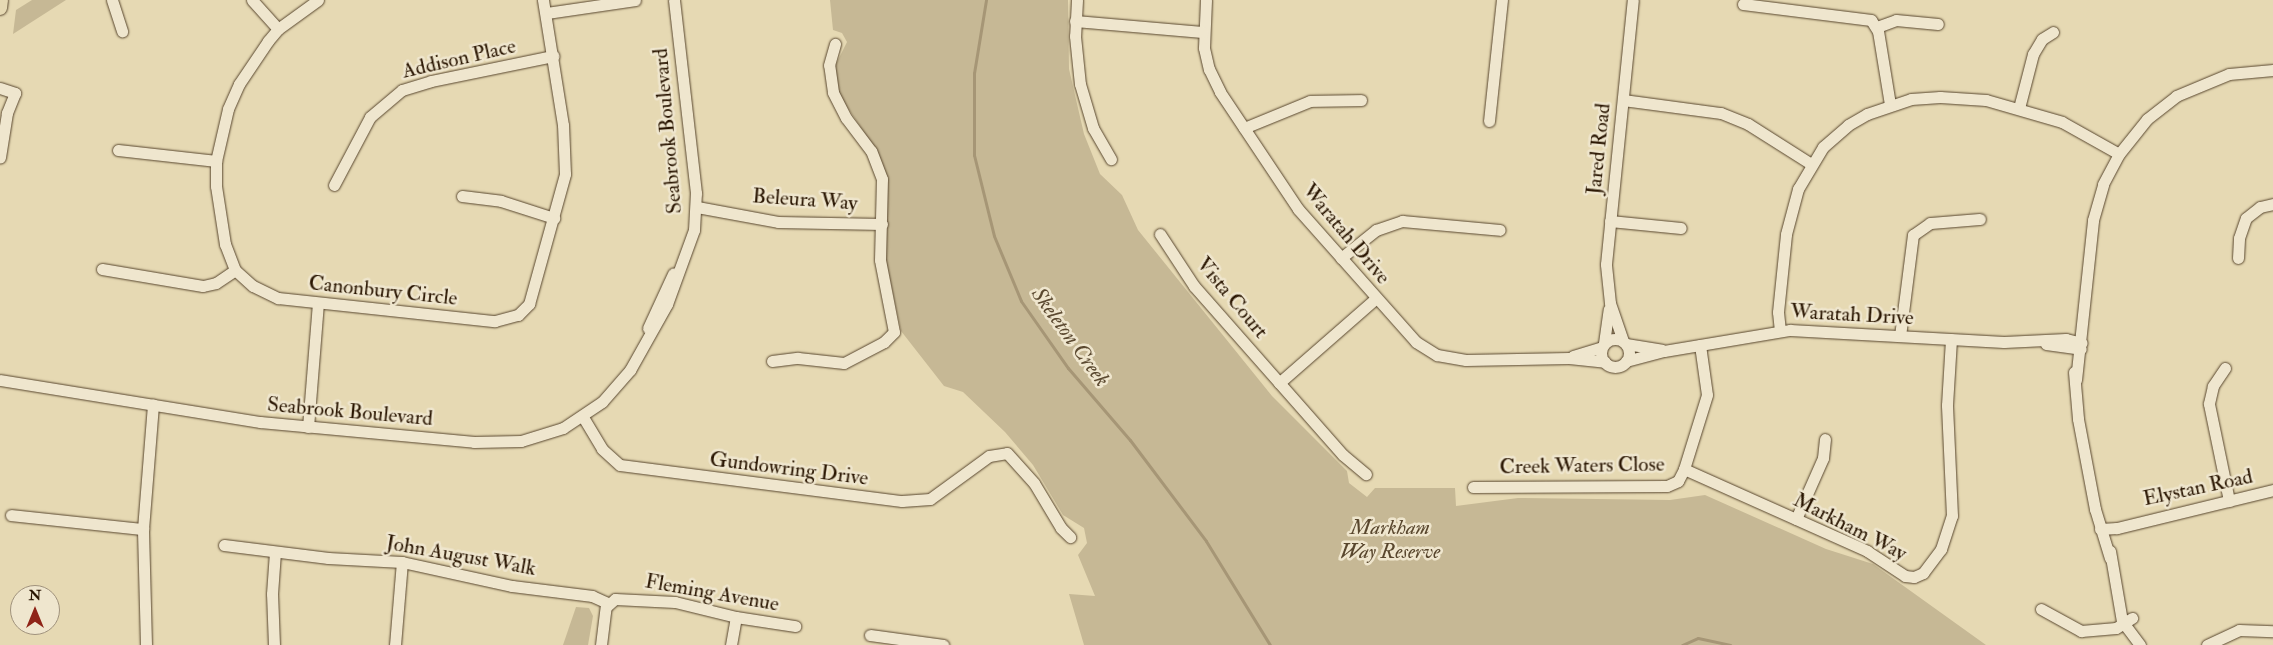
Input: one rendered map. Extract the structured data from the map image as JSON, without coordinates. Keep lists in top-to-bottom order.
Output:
{
  "streets": {
    "street": [
      "Addison Place",
      "Seabrook Boulevard",
      "Jared Road",
      "Beleura Way",
      "Waratah Drive",
      "Canonbury Circle",
      "Vista Court",
      "Creek Waters Close",
      "Gundowring Drive",
      "Elystan Road",
      "Markham Way",
      "John August Walk",
      "Fleming Avenue"
    ]
  },
  "crossings": [
    ["Addison Place", "Canonbury Circle"],
    ["Seabrook Boulevard", "Beleura Way"],
    ["Seabrook Boulevard", "Gundowring Drive"],
    ["Jared Road", "Waratah Drive"],
    ["Waratah Drive", "Markham Way"],
    ["Creek Waters Close", "Markham Way"],
    ["John August Walk", "Fleming Avenue"]
  ],
  "water": ["Skeleton Creek"],
  "parks": ["Markham Way Reserve"],
  "north": "top"
}
